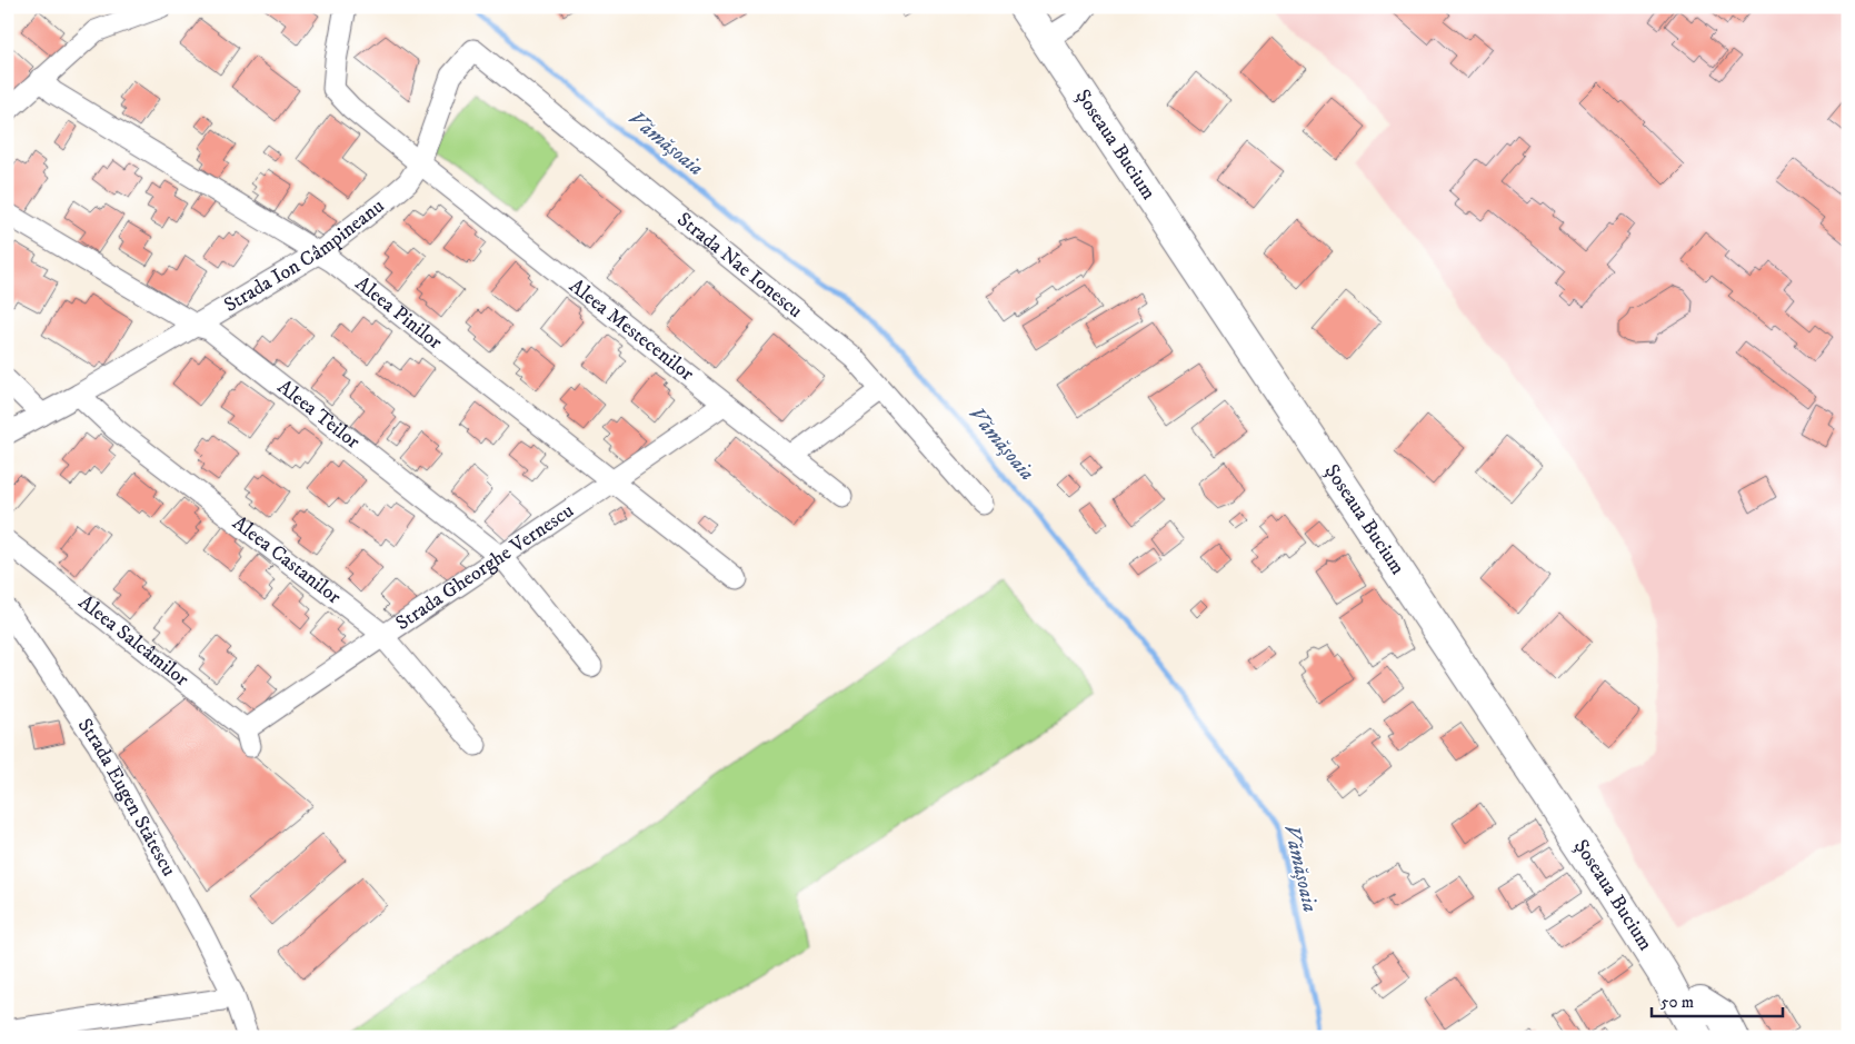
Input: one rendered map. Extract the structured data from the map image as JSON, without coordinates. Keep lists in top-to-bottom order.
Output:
{
  "streets": {
    "main road": ["Șoseaua Bucium"],
    "street": [
      "Strada Ion Câmpineanu",
      "Strada Nae Ionescu",
      "Aleea Pinilor",
      "Aleea Mestecenilor",
      "Aleea Teilor",
      "Aleea Castanilor",
      "Strada Gheorghe Vernescu",
      "Aleea Salcâmilor",
      "Strada Eugen Stătescu"
    ]
  },
  "crossings": [
    ["Strada Ion Câmpineanu", "Strada Nae Ionescu"],
    ["Strada Ion Câmpineanu", "Aleea Pinilor"],
    ["Strada Ion Câmpineanu", "Aleea Mestecenilor"],
    ["Strada Ion Câmpineanu", "Aleea Teilor"],
    ["Strada Ion Câmpineanu", "Aleea Castanilor"],
    ["Aleea Pinilor", "Strada Gheorghe Vernescu"],
    ["Aleea Mestecenilor", "Strada Gheorghe Vernescu"],
    ["Aleea Teilor", "Strada Gheorghe Vernescu"],
    ["Aleea Castanilor", "Strada Gheorghe Vernescu"],
    ["Strada Gheorghe Vernescu", "Aleea Salcâmilor"]
  ],
  "water": ["Vămășoaia"],
  "scale_bar": "50 m"
}
